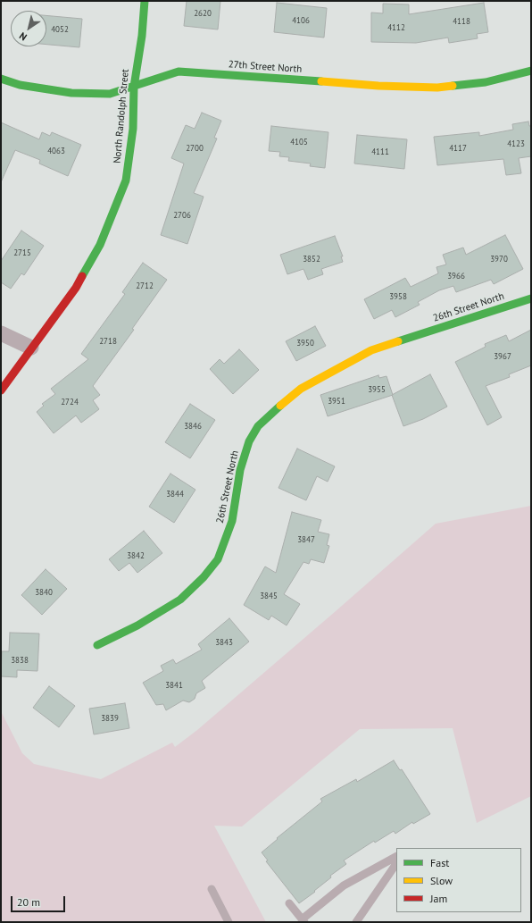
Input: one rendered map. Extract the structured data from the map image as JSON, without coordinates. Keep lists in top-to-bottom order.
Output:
{
  "streets": {
    "street": ["27th Street North", "North Randolph Street", "26th Street North"]
  },
  "crossings": [
    ["27th Street North", "North Randolph Street"]
  ],
  "house_numbers": [
    "2620",
    "4106",
    "4118",
    "4112",
    "4052",
    "4105",
    "4123",
    "2700",
    "4117",
    "4063",
    "4111",
    "2706",
    "2715",
    "3852",
    "3970",
    "3966",
    "2712",
    "3958",
    "2718",
    "3950",
    "3967",
    "3955",
    "3951",
    "2724",
    "3846",
    "3844",
    "3847",
    "3842",
    "3840",
    "3845",
    "3843",
    "3838",
    "3841",
    "3839"
  ],
  "legend": ["Fast", "Slow", "Jam"],
  "scale_bar": "20 m",
  "north": "bottom left"
}
